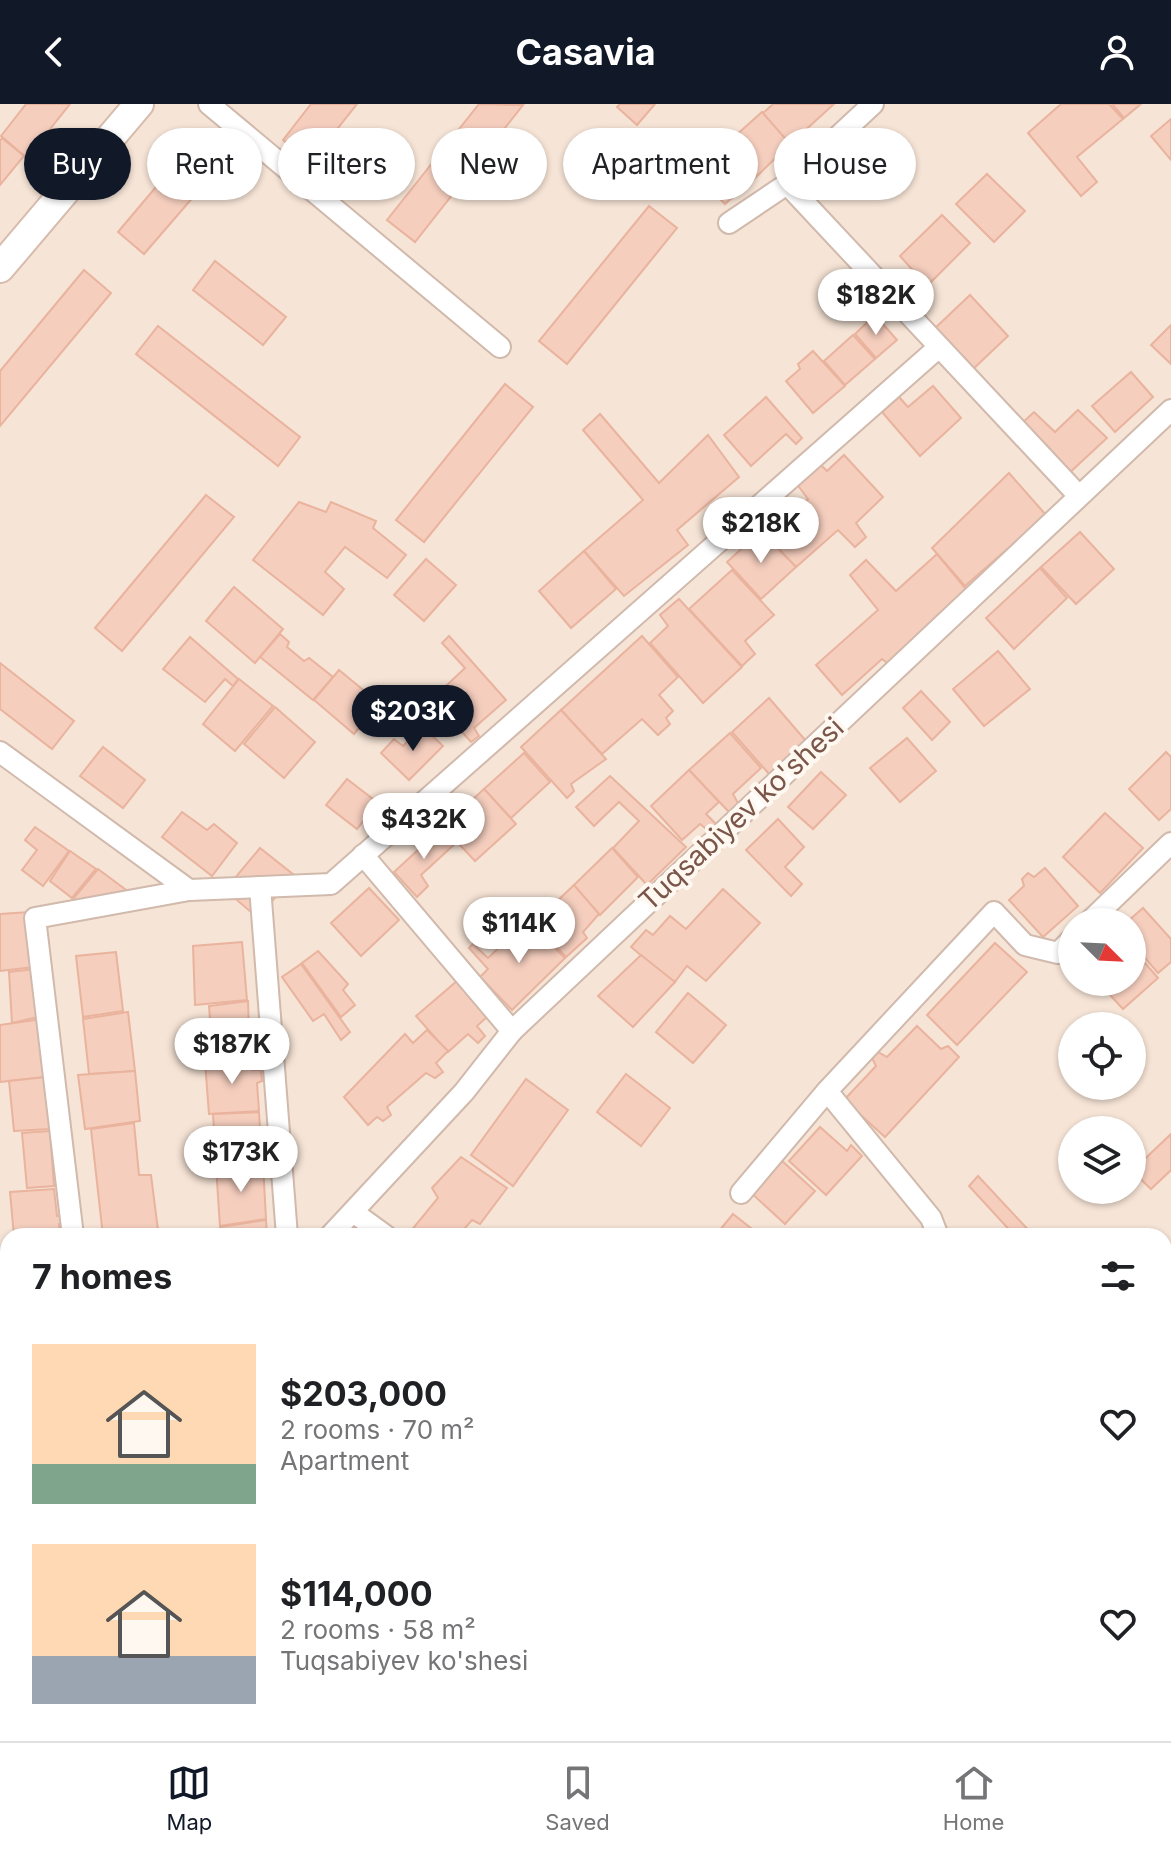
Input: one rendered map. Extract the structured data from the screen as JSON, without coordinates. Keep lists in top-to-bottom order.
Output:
{
  "streets": {
    "street": ["Tuqsabiyev ko'shesi"]
  },
  "north": "bottom right",
  "page": {
    "header": "Casavia",
    "chip": [
      "Buy",
      "Rent",
      "Filters",
      "New",
      "Apartment",
      "House"
    ],
    "price": [
      "$182K",
      "$218K",
      "$203K",
      "$432K",
      "$114K",
      "$187K",
      "$173K"
    ],
    "heading": "7 homes",
    "list": [
      {
        "name": "$203,000",
        "note": "2 rooms · 70 m² · Apartment"
      },
      {
        "name": "$114,000",
        "note": "2 rooms · 58 m² · Tuqsabiyev ko'shesi"
      }
    ],
    "tabs": ["Map", "Saved", "Home"]
  }
}
